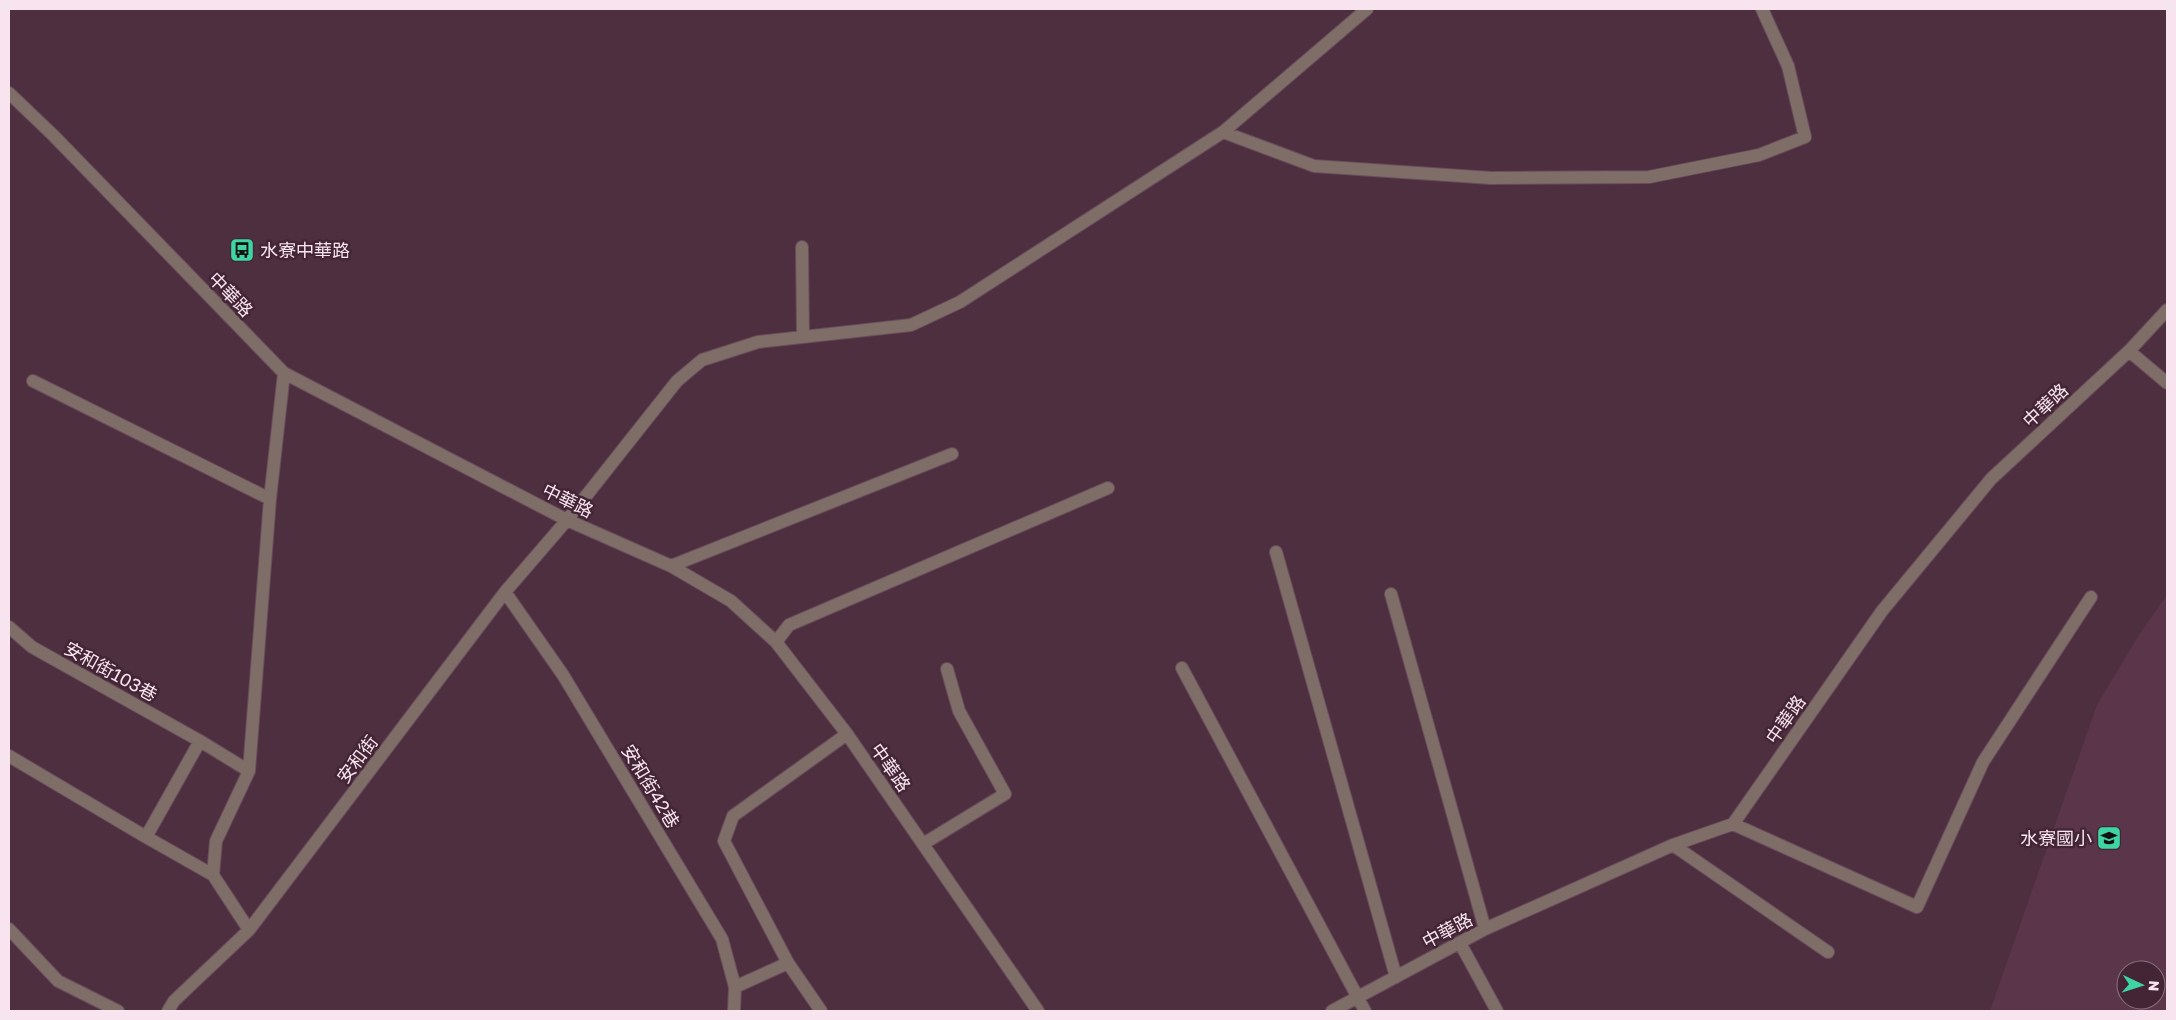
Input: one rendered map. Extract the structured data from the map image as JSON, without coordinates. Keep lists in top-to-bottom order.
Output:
{
  "streets": {
    "street": [
      "中華路",
      "安和街103巷",
      "安和街",
      "安和街42巷"
    ]
  },
  "crossings": [
    ["中華路", "安和街"],
    ["安和街", "安和街42巷"]
  ],
  "places": {
    "bus stop": ["水寮中華路"],
    "school or university": ["水寮國小"]
  },
  "north": "right"
}
